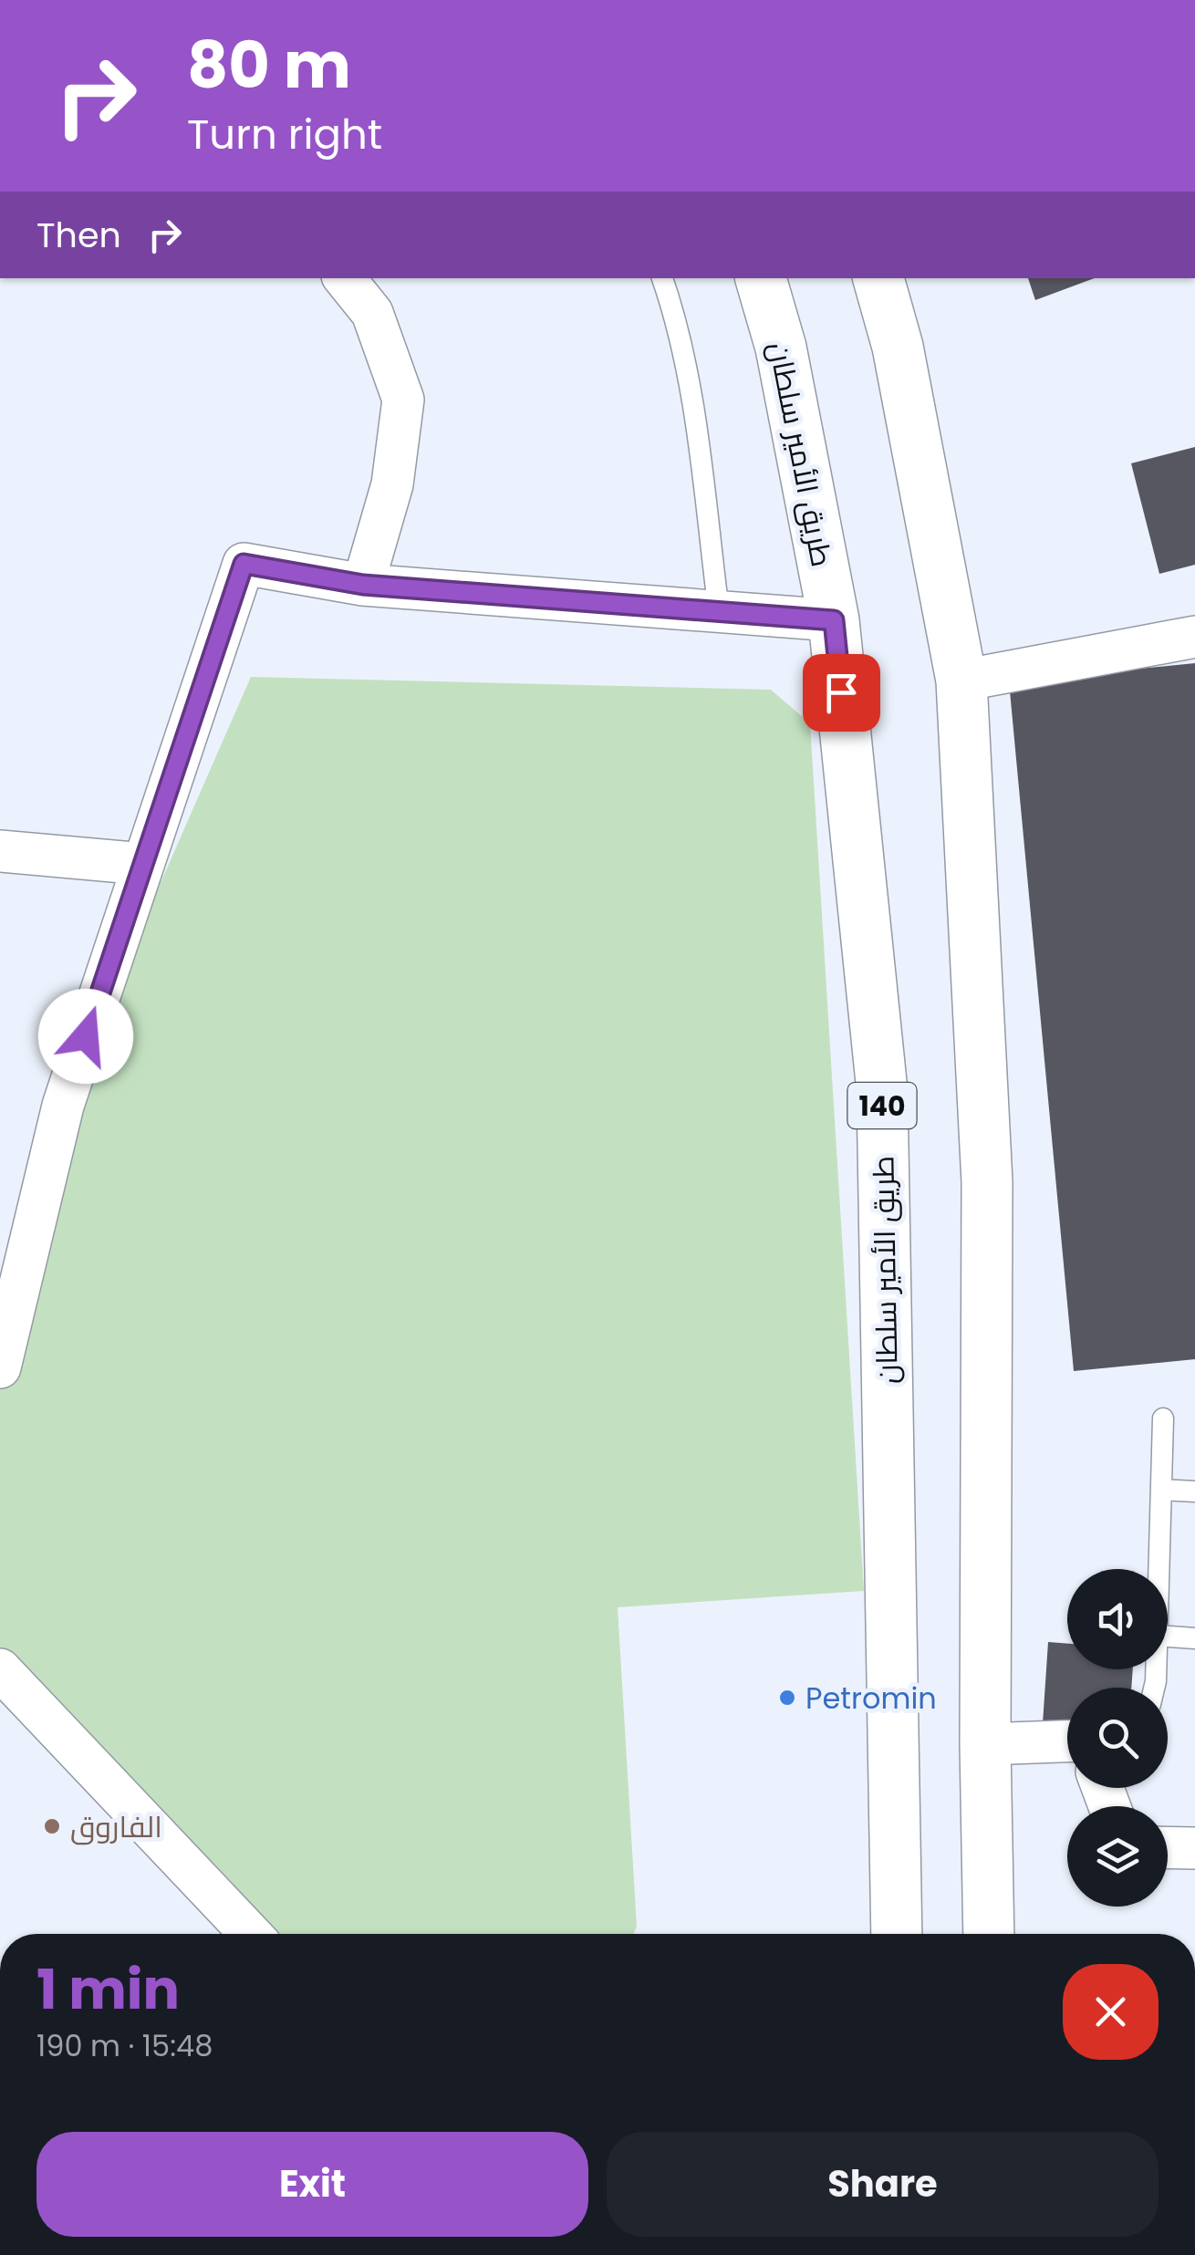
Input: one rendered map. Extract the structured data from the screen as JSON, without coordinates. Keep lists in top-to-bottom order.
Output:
{
  "streets": {
    "highway": ["طريق الأمير سلطان", "140"]
  },
  "places": ["Petromin", "الفاروق"],
  "page": {
    "turn": ["80 m", "Turn right"],
    "then": "Then",
    "heading": ["1 min", "190 m · 15:48"],
    "buttons": ["Exit", "Share"]
  }
}
